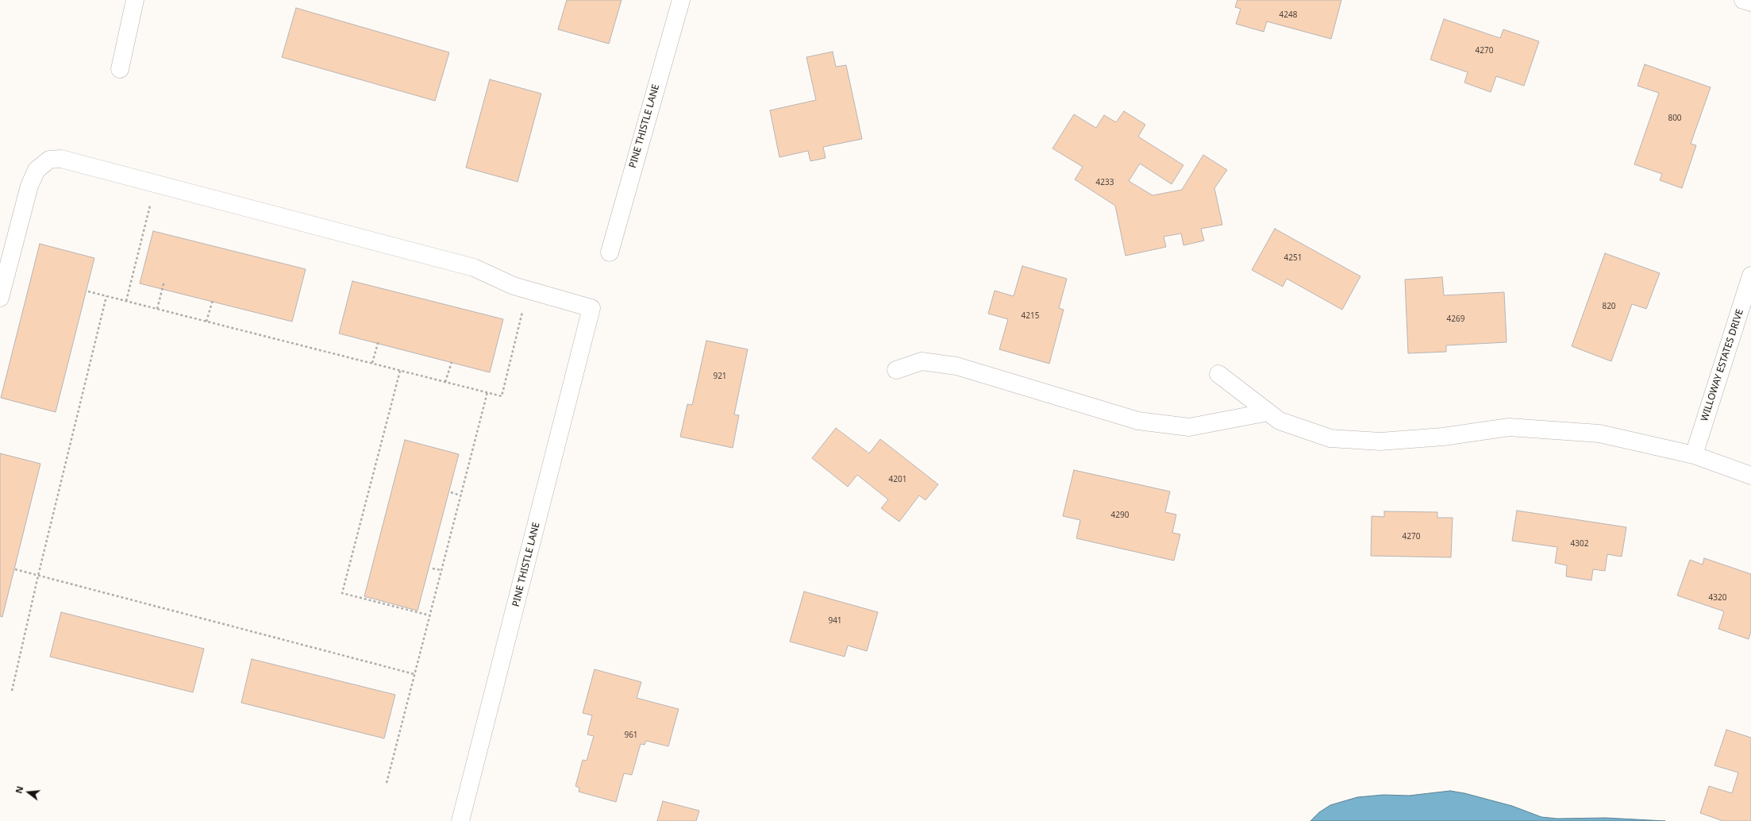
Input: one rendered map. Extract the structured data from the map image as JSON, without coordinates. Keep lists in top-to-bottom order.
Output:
{
  "streets": {
    "street": ["PINE THISTLE LANE", "WILLOWAY ESTATES DRIVE"]
  },
  "house_numbers": [
    "4248",
    "4270",
    "800",
    "4233",
    "4251",
    "820",
    "4215",
    "4269",
    "921",
    "4201",
    "4290",
    "4270",
    "4302",
    "4320",
    "941",
    "961"
  ],
  "north": "left"
}
